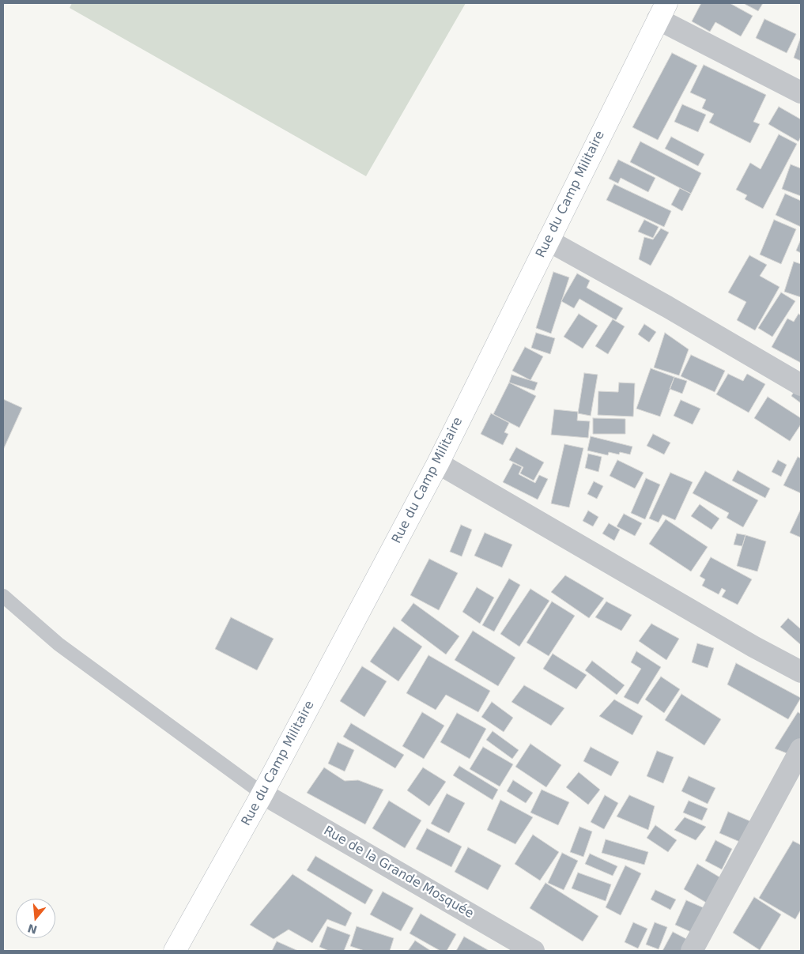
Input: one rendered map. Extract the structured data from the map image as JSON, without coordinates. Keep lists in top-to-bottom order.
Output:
{
  "streets": {
    "street": ["Rue du Camp Militaire", "Rue de la Grande Mosquée"]
  },
  "crossings": [
    ["Rue du Camp Militaire", "Rue de la Grande Mosquée"]
  ],
  "north": "bottom"
}
